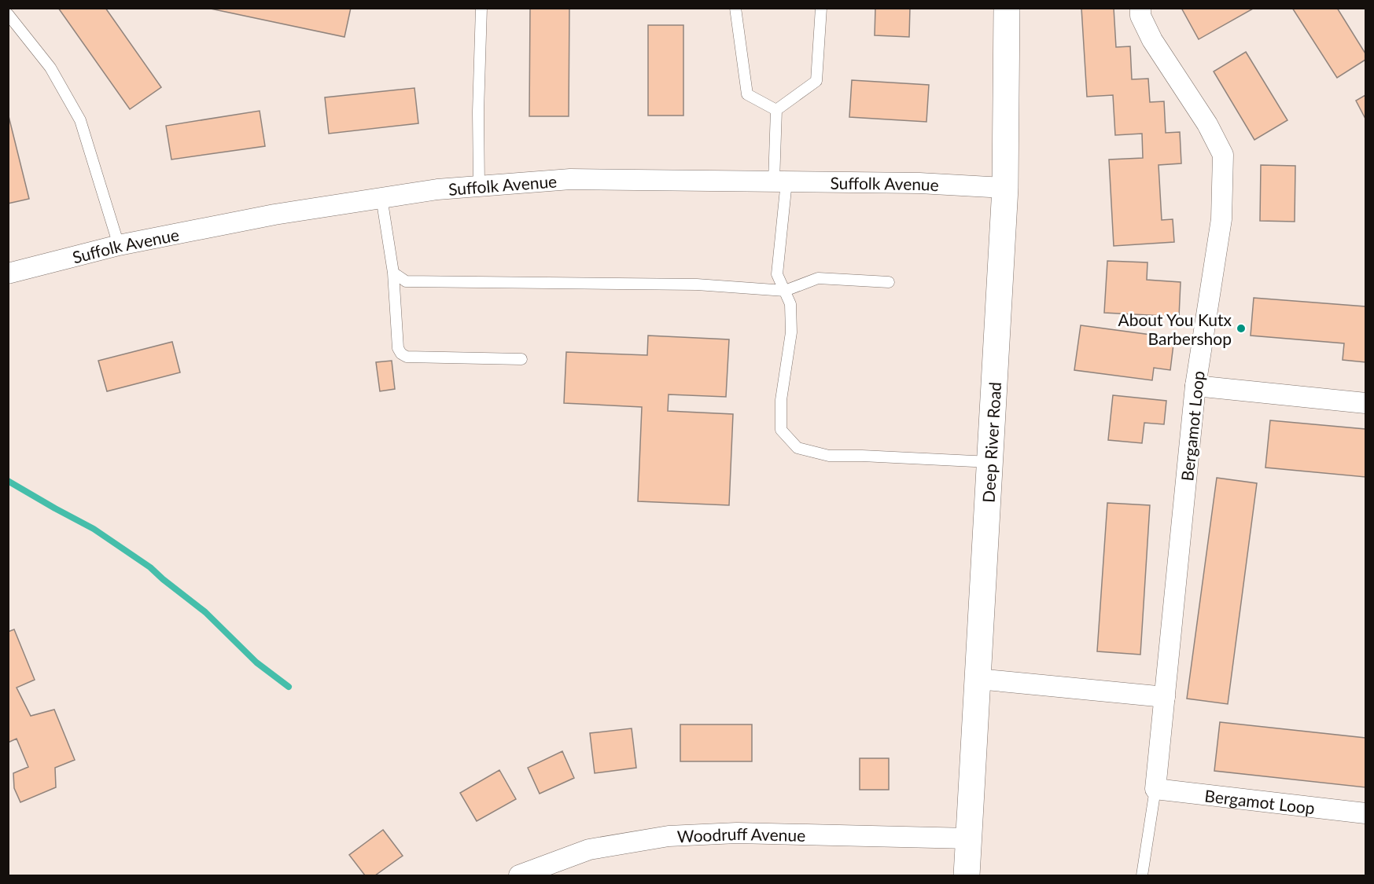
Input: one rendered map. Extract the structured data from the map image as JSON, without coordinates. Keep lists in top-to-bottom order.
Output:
{
  "streets": {
    "street": [
      "Suffolk Avenue",
      "Bergamot Loop",
      "Deep River Road",
      "Woodruff Avenue"
    ]
  },
  "crossings": [
    ["Suffolk Avenue", "Deep River Road"],
    ["Deep River Road", "Woodruff Avenue"]
  ],
  "places": ["About You Kutx Barbershop"]
}
